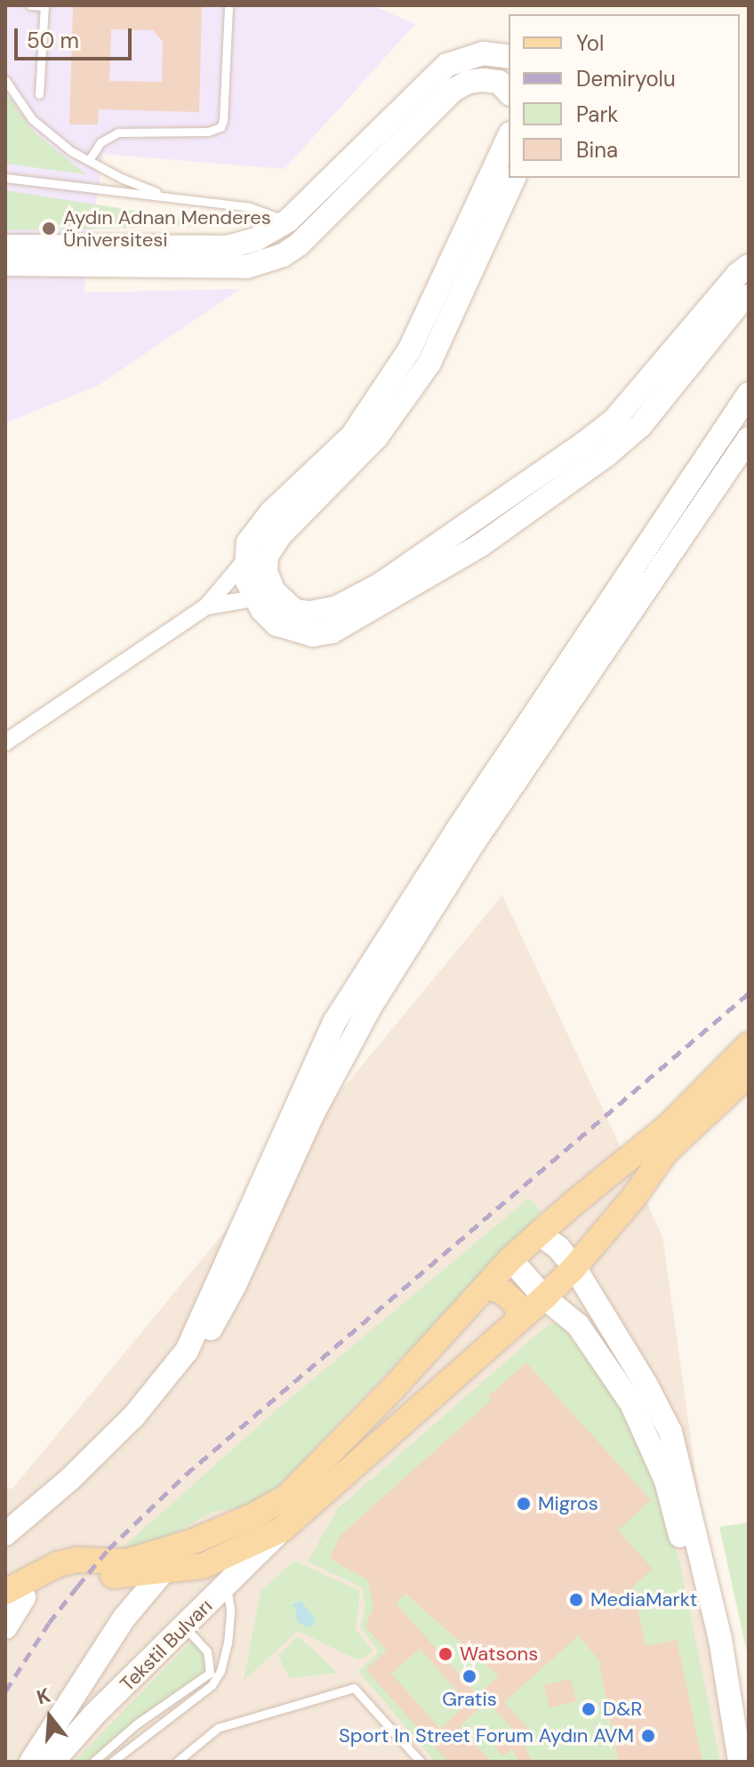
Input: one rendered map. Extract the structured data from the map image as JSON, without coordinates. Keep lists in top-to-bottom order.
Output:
{
  "streets": {
    "street": ["Tekstil Bulvarı"]
  },
  "places": [
    "Aydın Adnan Menderes Üniversitesi",
    "Migros",
    "MediaMarkt",
    "Watsons",
    "Gratis",
    "D&R",
    "Sport In Street Forum Aydın AVM"
  ],
  "legend": [
    "Yol",
    "Demiryolu",
    "Park",
    "Bina"
  ],
  "scale_bar": "50 m",
  "north": "top"
}
